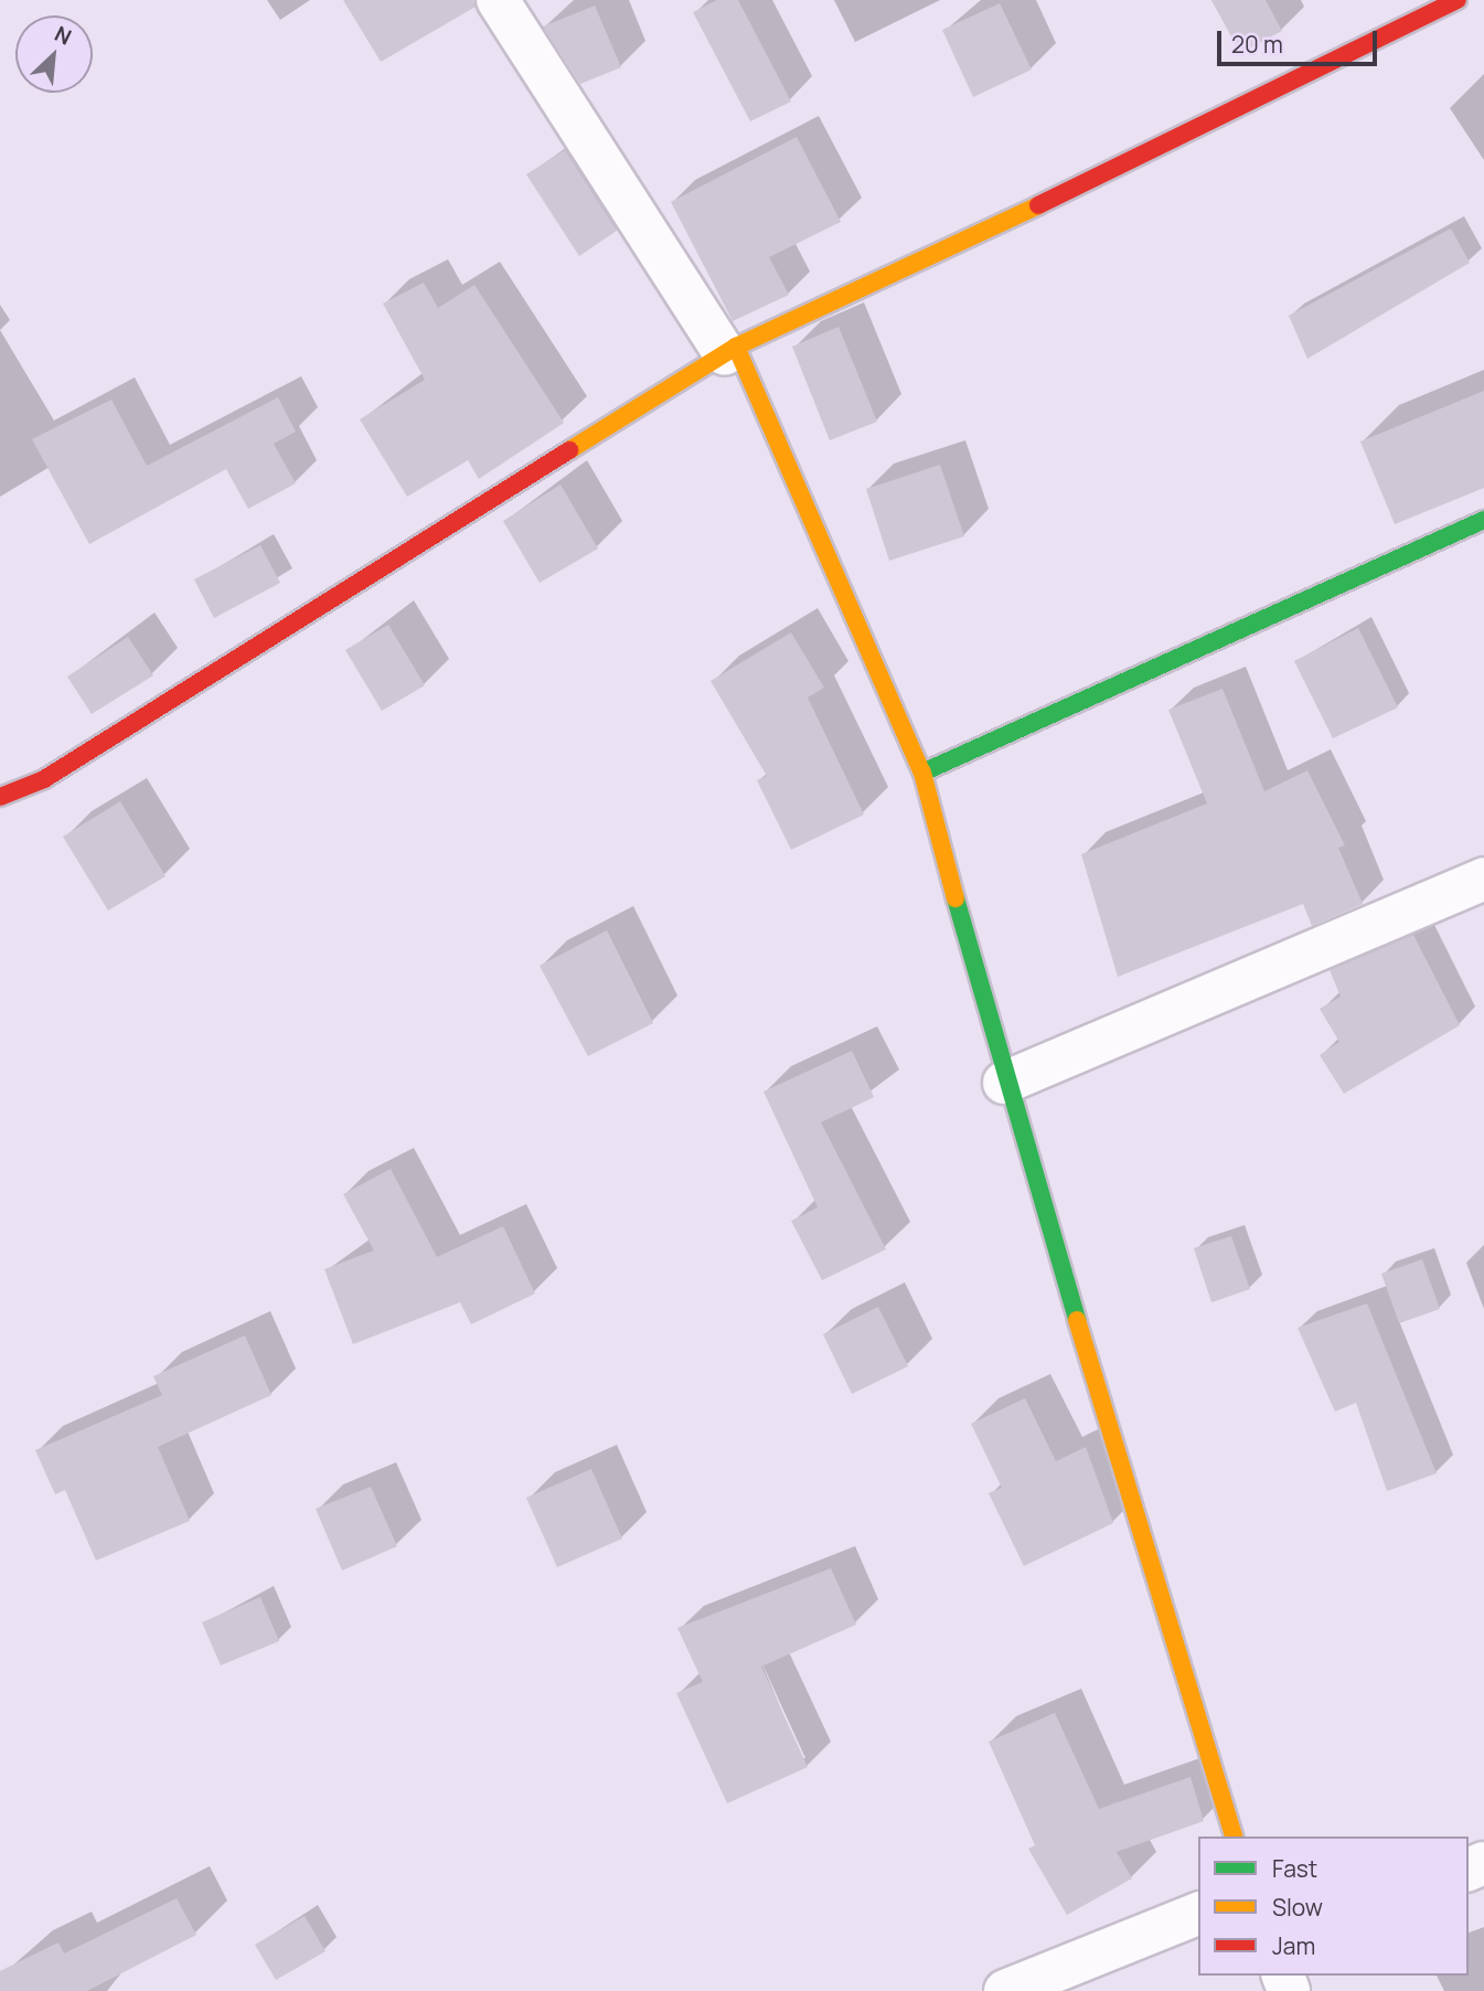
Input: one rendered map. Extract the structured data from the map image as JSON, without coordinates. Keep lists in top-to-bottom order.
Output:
{
  "legend": ["Fast", "Slow", "Jam"],
  "scale_bar": "20 m",
  "north": "top right"
}
